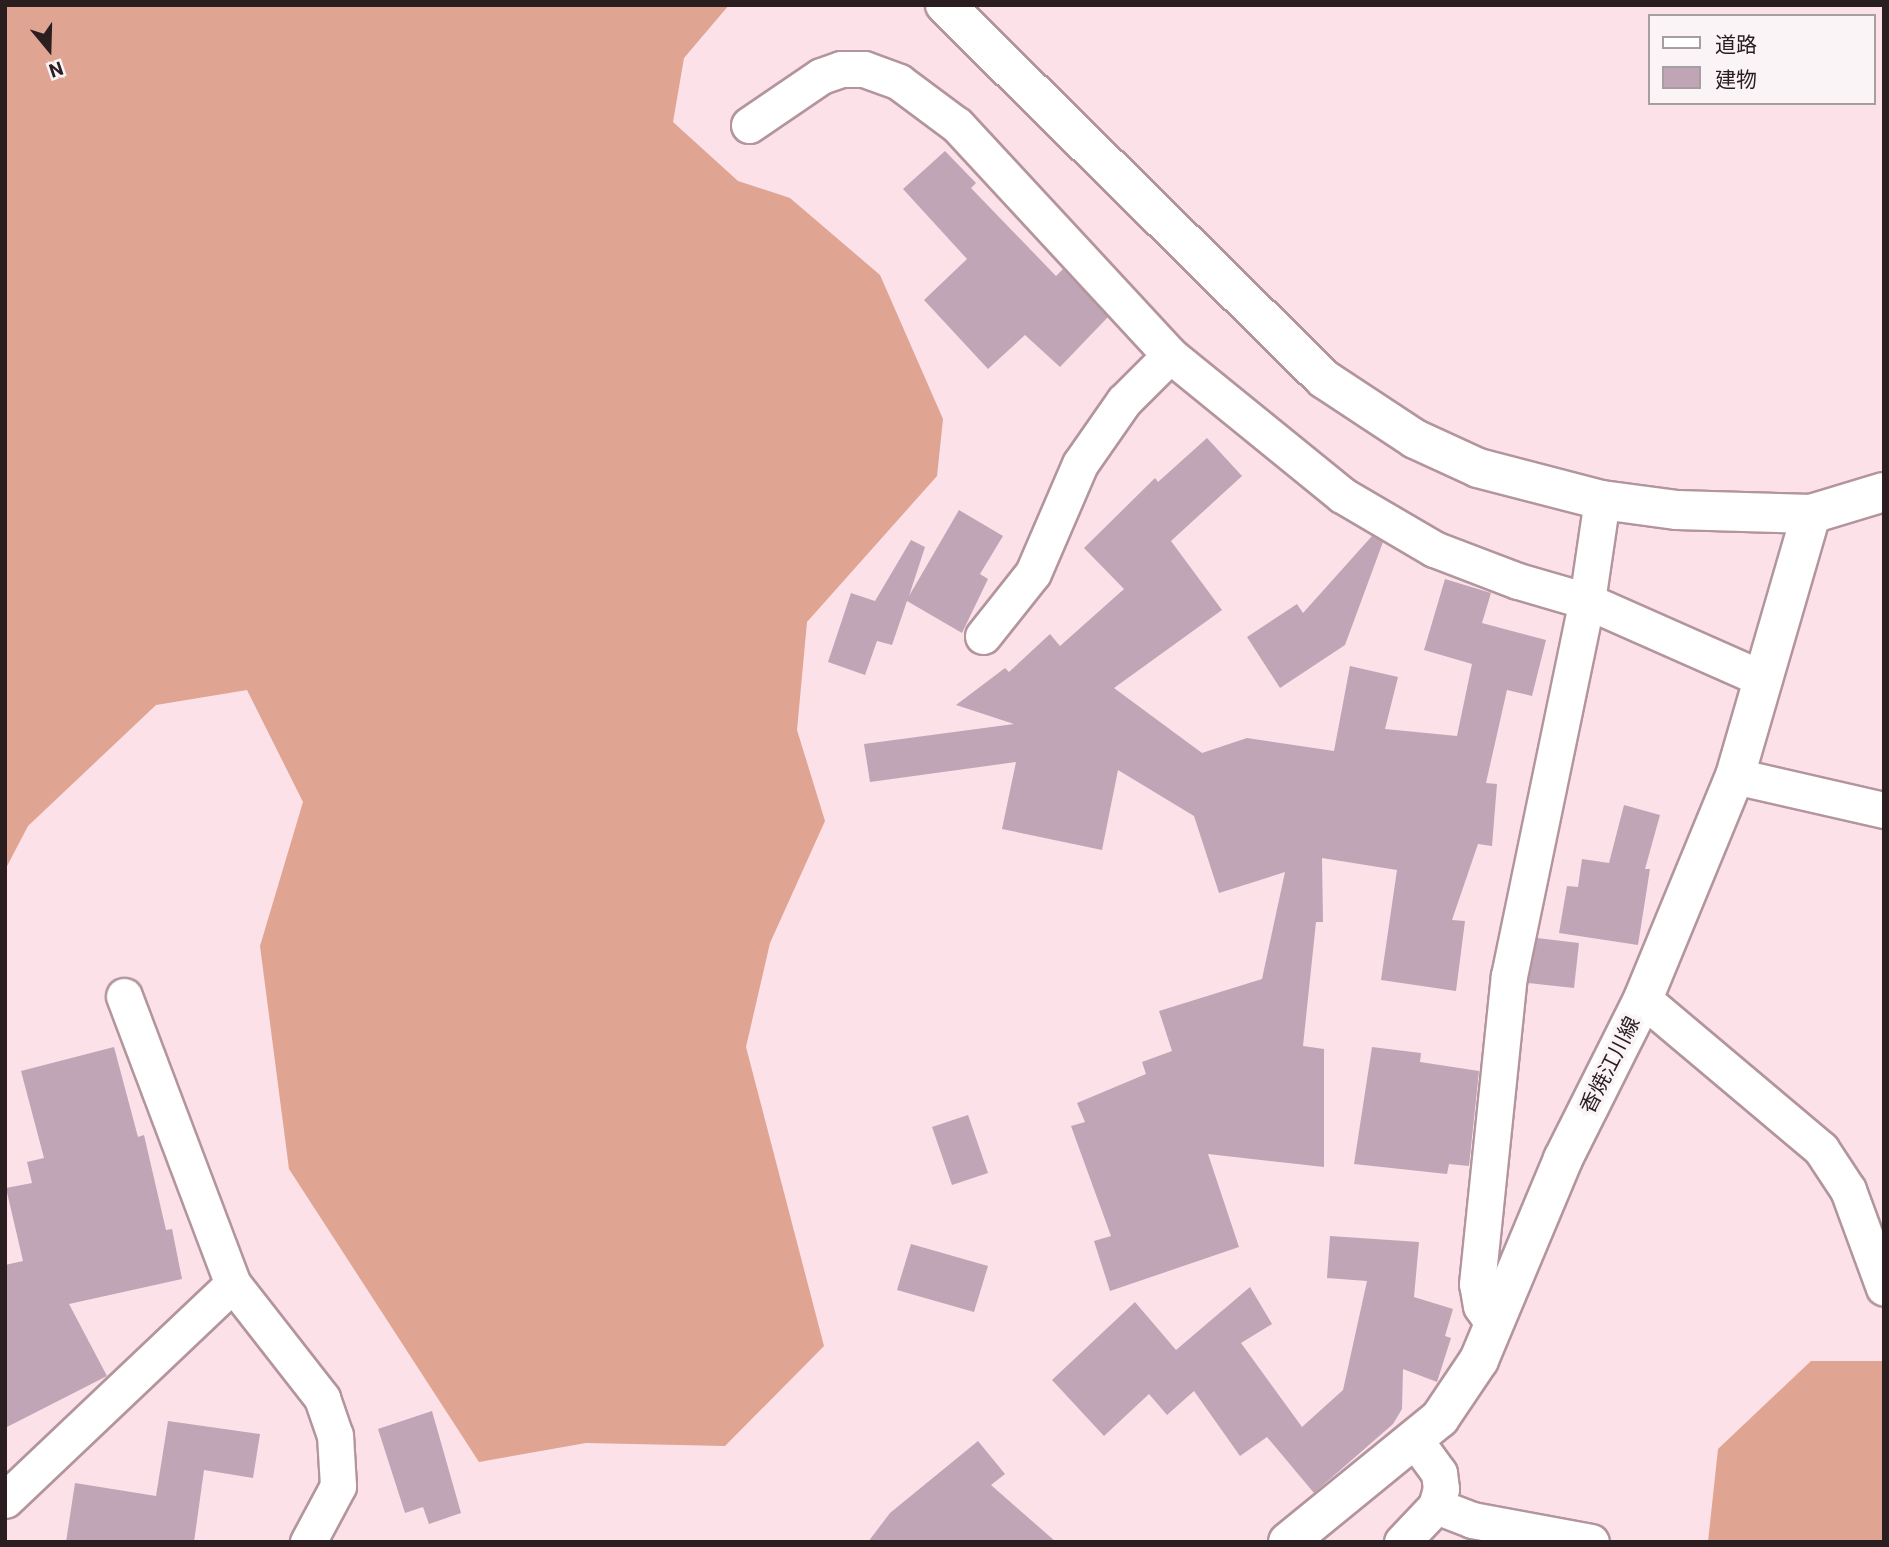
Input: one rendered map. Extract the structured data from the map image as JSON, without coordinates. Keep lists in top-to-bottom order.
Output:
{
  "streets": {
    "main road": ["香焼江川線"]
  },
  "legend": ["道路", "建物"],
  "north": "bottom"
}
